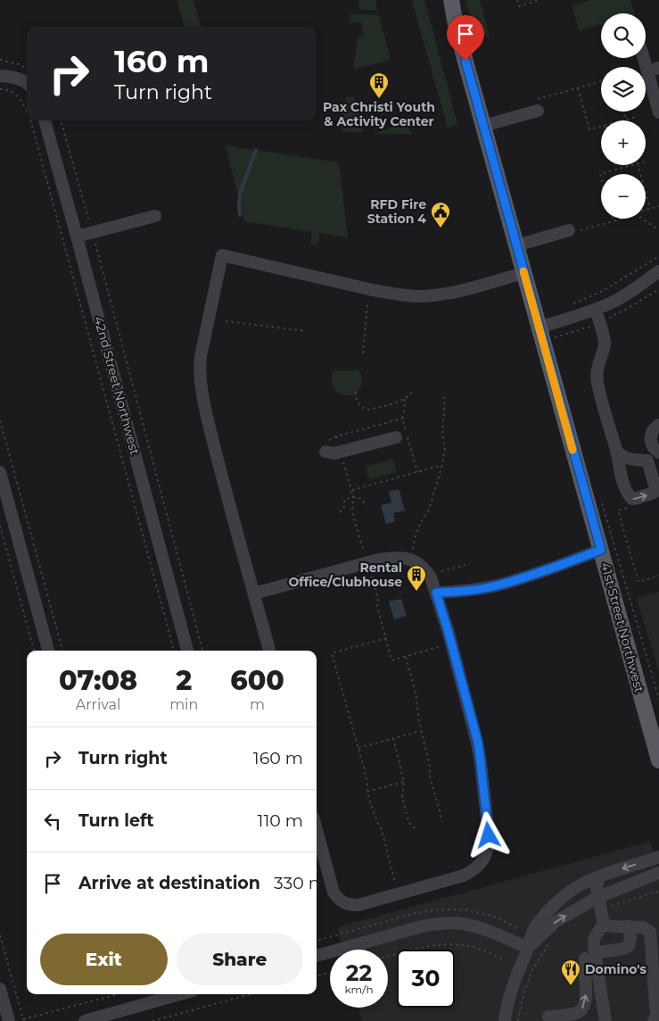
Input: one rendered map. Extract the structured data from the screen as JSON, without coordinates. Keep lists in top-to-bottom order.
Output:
{
  "streets": {
    "main road": ["41st Street Northwest"],
    "street": ["42nd Street Northwest"]
  },
  "places": {
    "building": ["Pax Christi Youth & Activity Center", "Rental Office/Clubhouse"],
    "public building": ["RFD Fire Station 4"],
    "restaurant": ["Domino's"]
  },
  "page": {
    "map_buttons": ["+", "−"],
    "turn": ["160 m", "Turn right"],
    "eta": [
      "07:08",
      "Arrival",
      "2",
      "min",
      "600",
      "m"
    ],
    "list": [
      {
        "name": "Turn right",
        "value": "160 m"
      },
      {
        "name": "Turn left",
        "value": "110 m"
      },
      {
        "name": "Arrive at destination",
        "value": "330 m"
      }
    ],
    "buttons": ["Exit", "Share"],
    "speed": "22 km/h",
    "limit": "30"
  }
}
